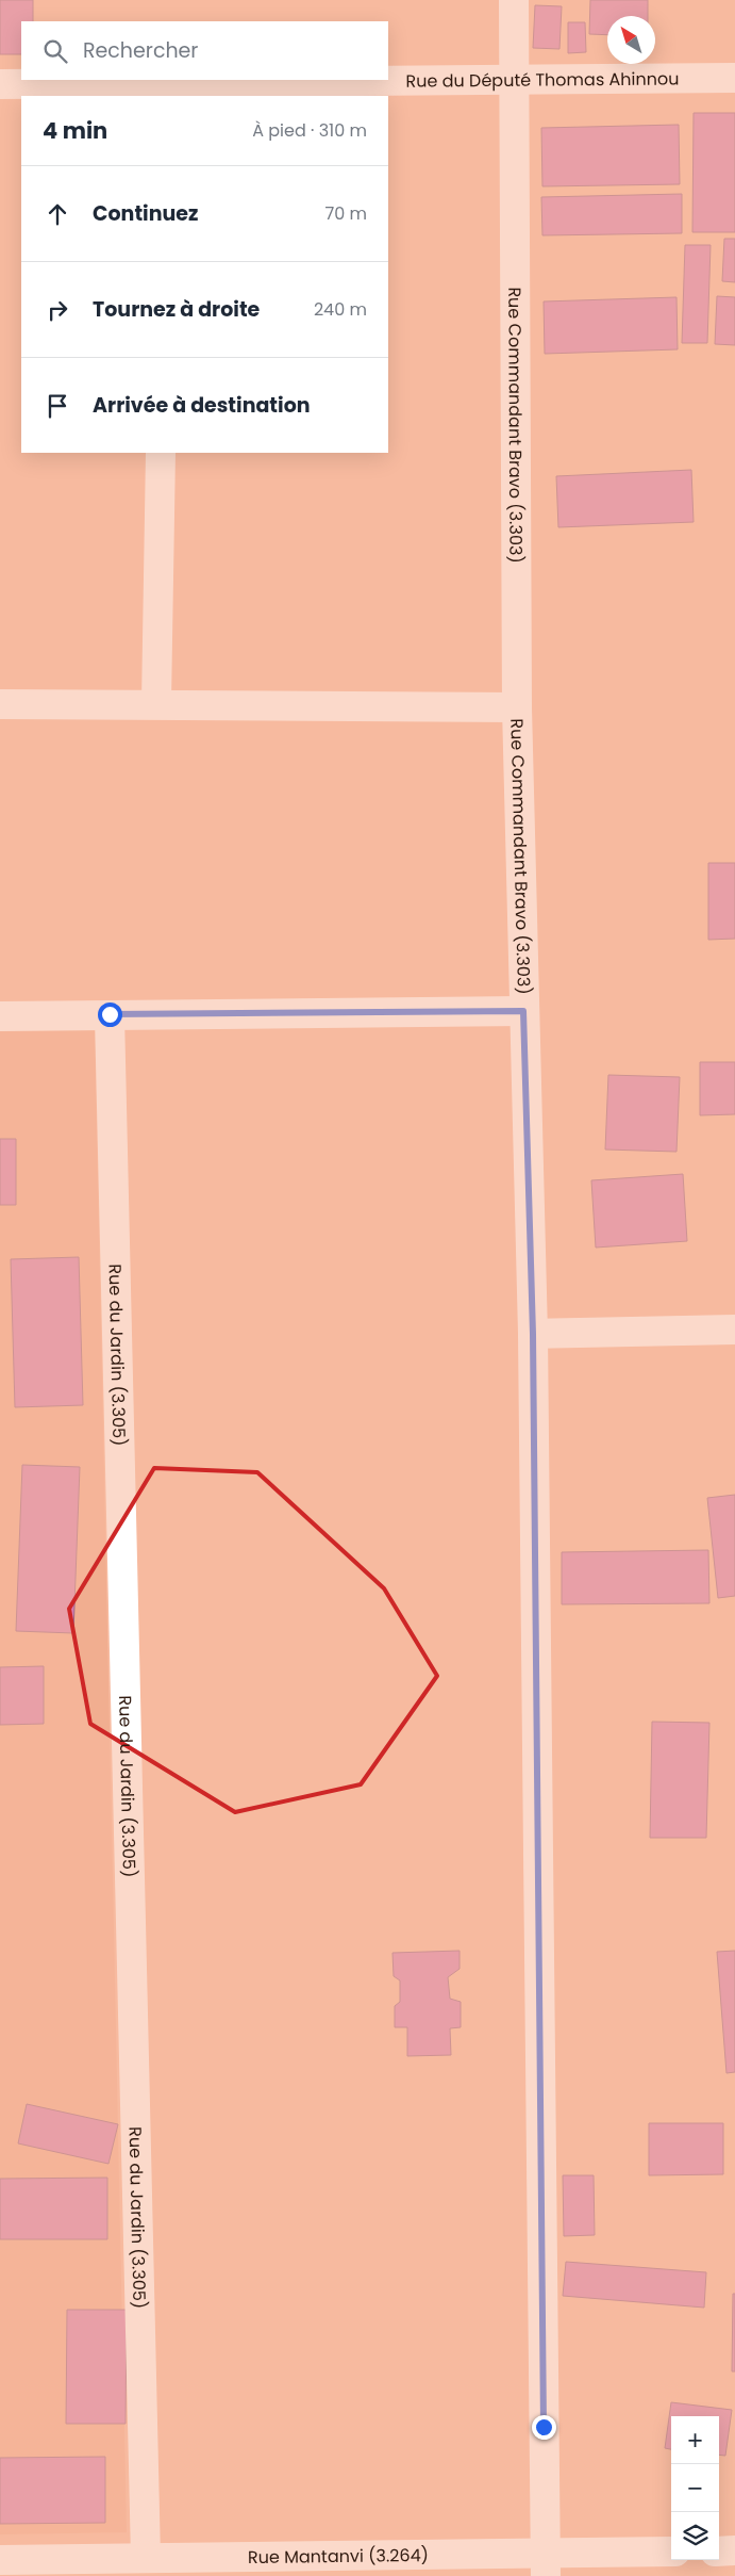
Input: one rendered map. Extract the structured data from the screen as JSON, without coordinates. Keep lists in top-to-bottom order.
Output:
{
  "streets": {
    "street": [
      "Rue du Député Thomas Ahinnou",
      "Rue Commandant Bravo (3.303)",
      "Rue du Jardin (3.305)",
      "Rue Mantanvi (3.264)"
    ]
  },
  "crossings": [
    ["Rue du Député Thomas Ahinnou", "Rue Commandant Bravo (3.303)"],
    ["Rue Commandant Bravo (3.303)", "Rue Mantanvi (3.264)"],
    ["Rue du Jardin (3.305)", "Rue Mantanvi (3.264)"]
  ],
  "north": "top left",
  "page": {
    "search": "Rechercher",
    "heading": ["4 min", "À pied · 310 m"],
    "list": [
      ["Continuez", "70 m"],
      ["Tournez à droite", "240 m"],
      "Arrivée à destination"
    ],
    "map_buttons": ["+", "−"]
  }
}
